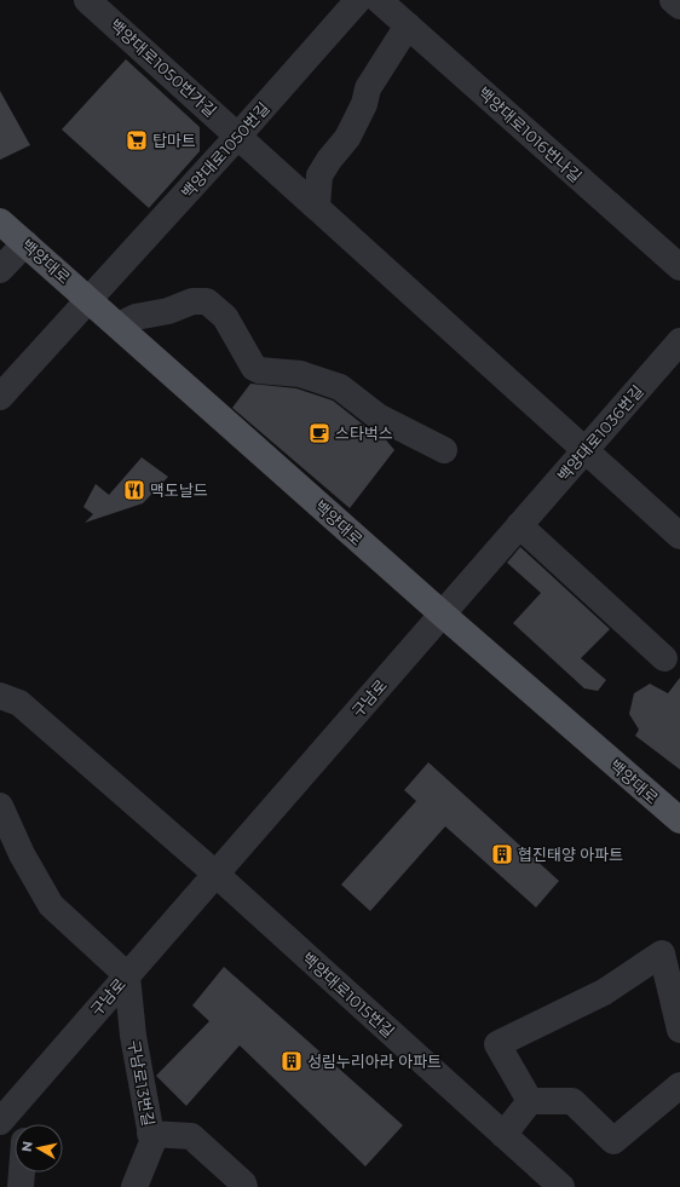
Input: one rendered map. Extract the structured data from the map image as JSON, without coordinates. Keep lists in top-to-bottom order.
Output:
{
  "streets": {
    "main road": ["백양대로"],
    "street": [
      "백양대로1050번가길",
      "백양대로1016번나길",
      "백양대로1050번길",
      "백양대로1036번길",
      "구남로",
      "백양대로1015번길",
      "구남로13번길"
    ]
  },
  "crossings": [
    ["백양대로1050번가길", "백양대로1050번길"],
    ["백양대로1050번가길", "백양대로1036번길"],
    ["백양대로1050번길", "백양대로"],
    ["백양대로", "백양대로1036번길"],
    ["백양대로", "구남로"],
    ["백양대로1036번길", "구남로"],
    ["구남로", "백양대로1015번길"],
    ["구남로", "구남로13번길"]
  ],
  "places": {
    "supermarket": ["탑마트"],
    "cafe": ["스타벅스"],
    "restaurant": ["맥도날드"],
    "building": ["협진태양 아파트", "성림누리아라 아파트"]
  },
  "north": "left"
}
